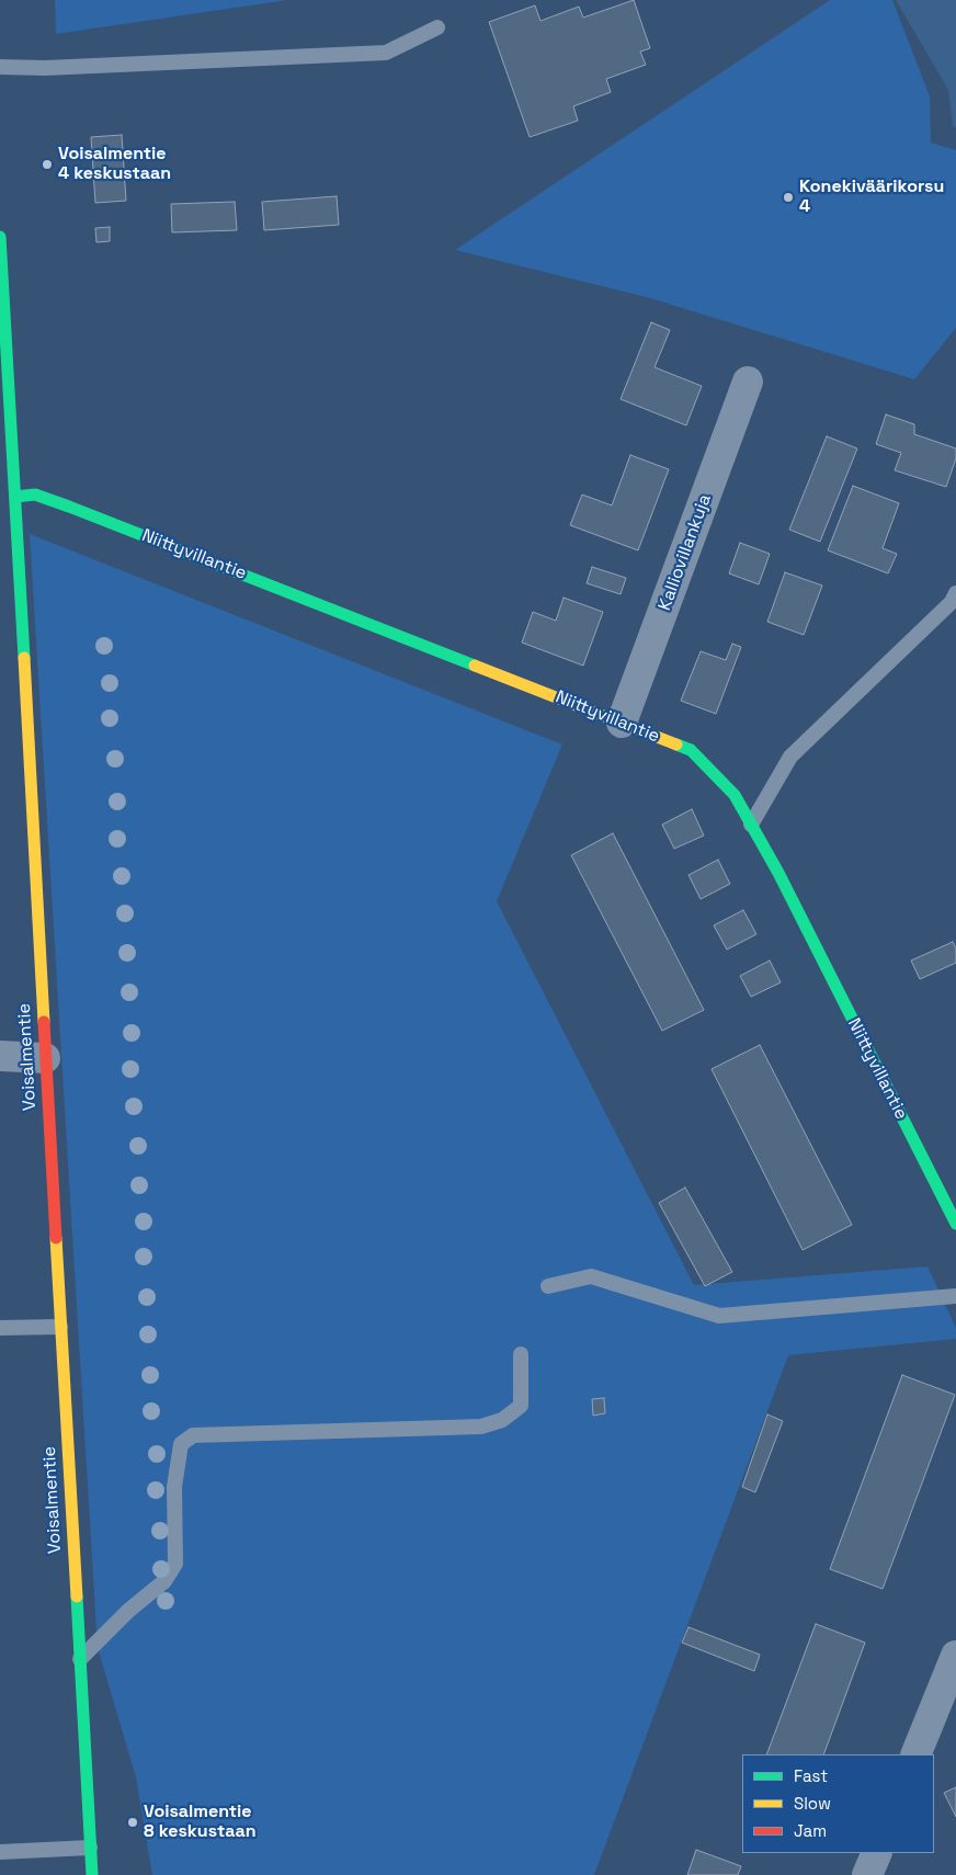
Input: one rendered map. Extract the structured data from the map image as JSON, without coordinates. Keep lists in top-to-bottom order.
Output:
{
  "streets": {
    "street": ["Kalliovillankuja", "Niittyvillantie", "Voisalmentie"]
  },
  "crossings": [
    ["Kalliovillankuja", "Niittyvillantie"],
    ["Niittyvillantie", "Voisalmentie"]
  ],
  "places": ["Voisalmentie 4 keskustaan", "Konekiväärikorsu 4", "Voisalmentie 8 keskustaan"],
  "legend": ["Fast", "Slow", "Jam"]
}
